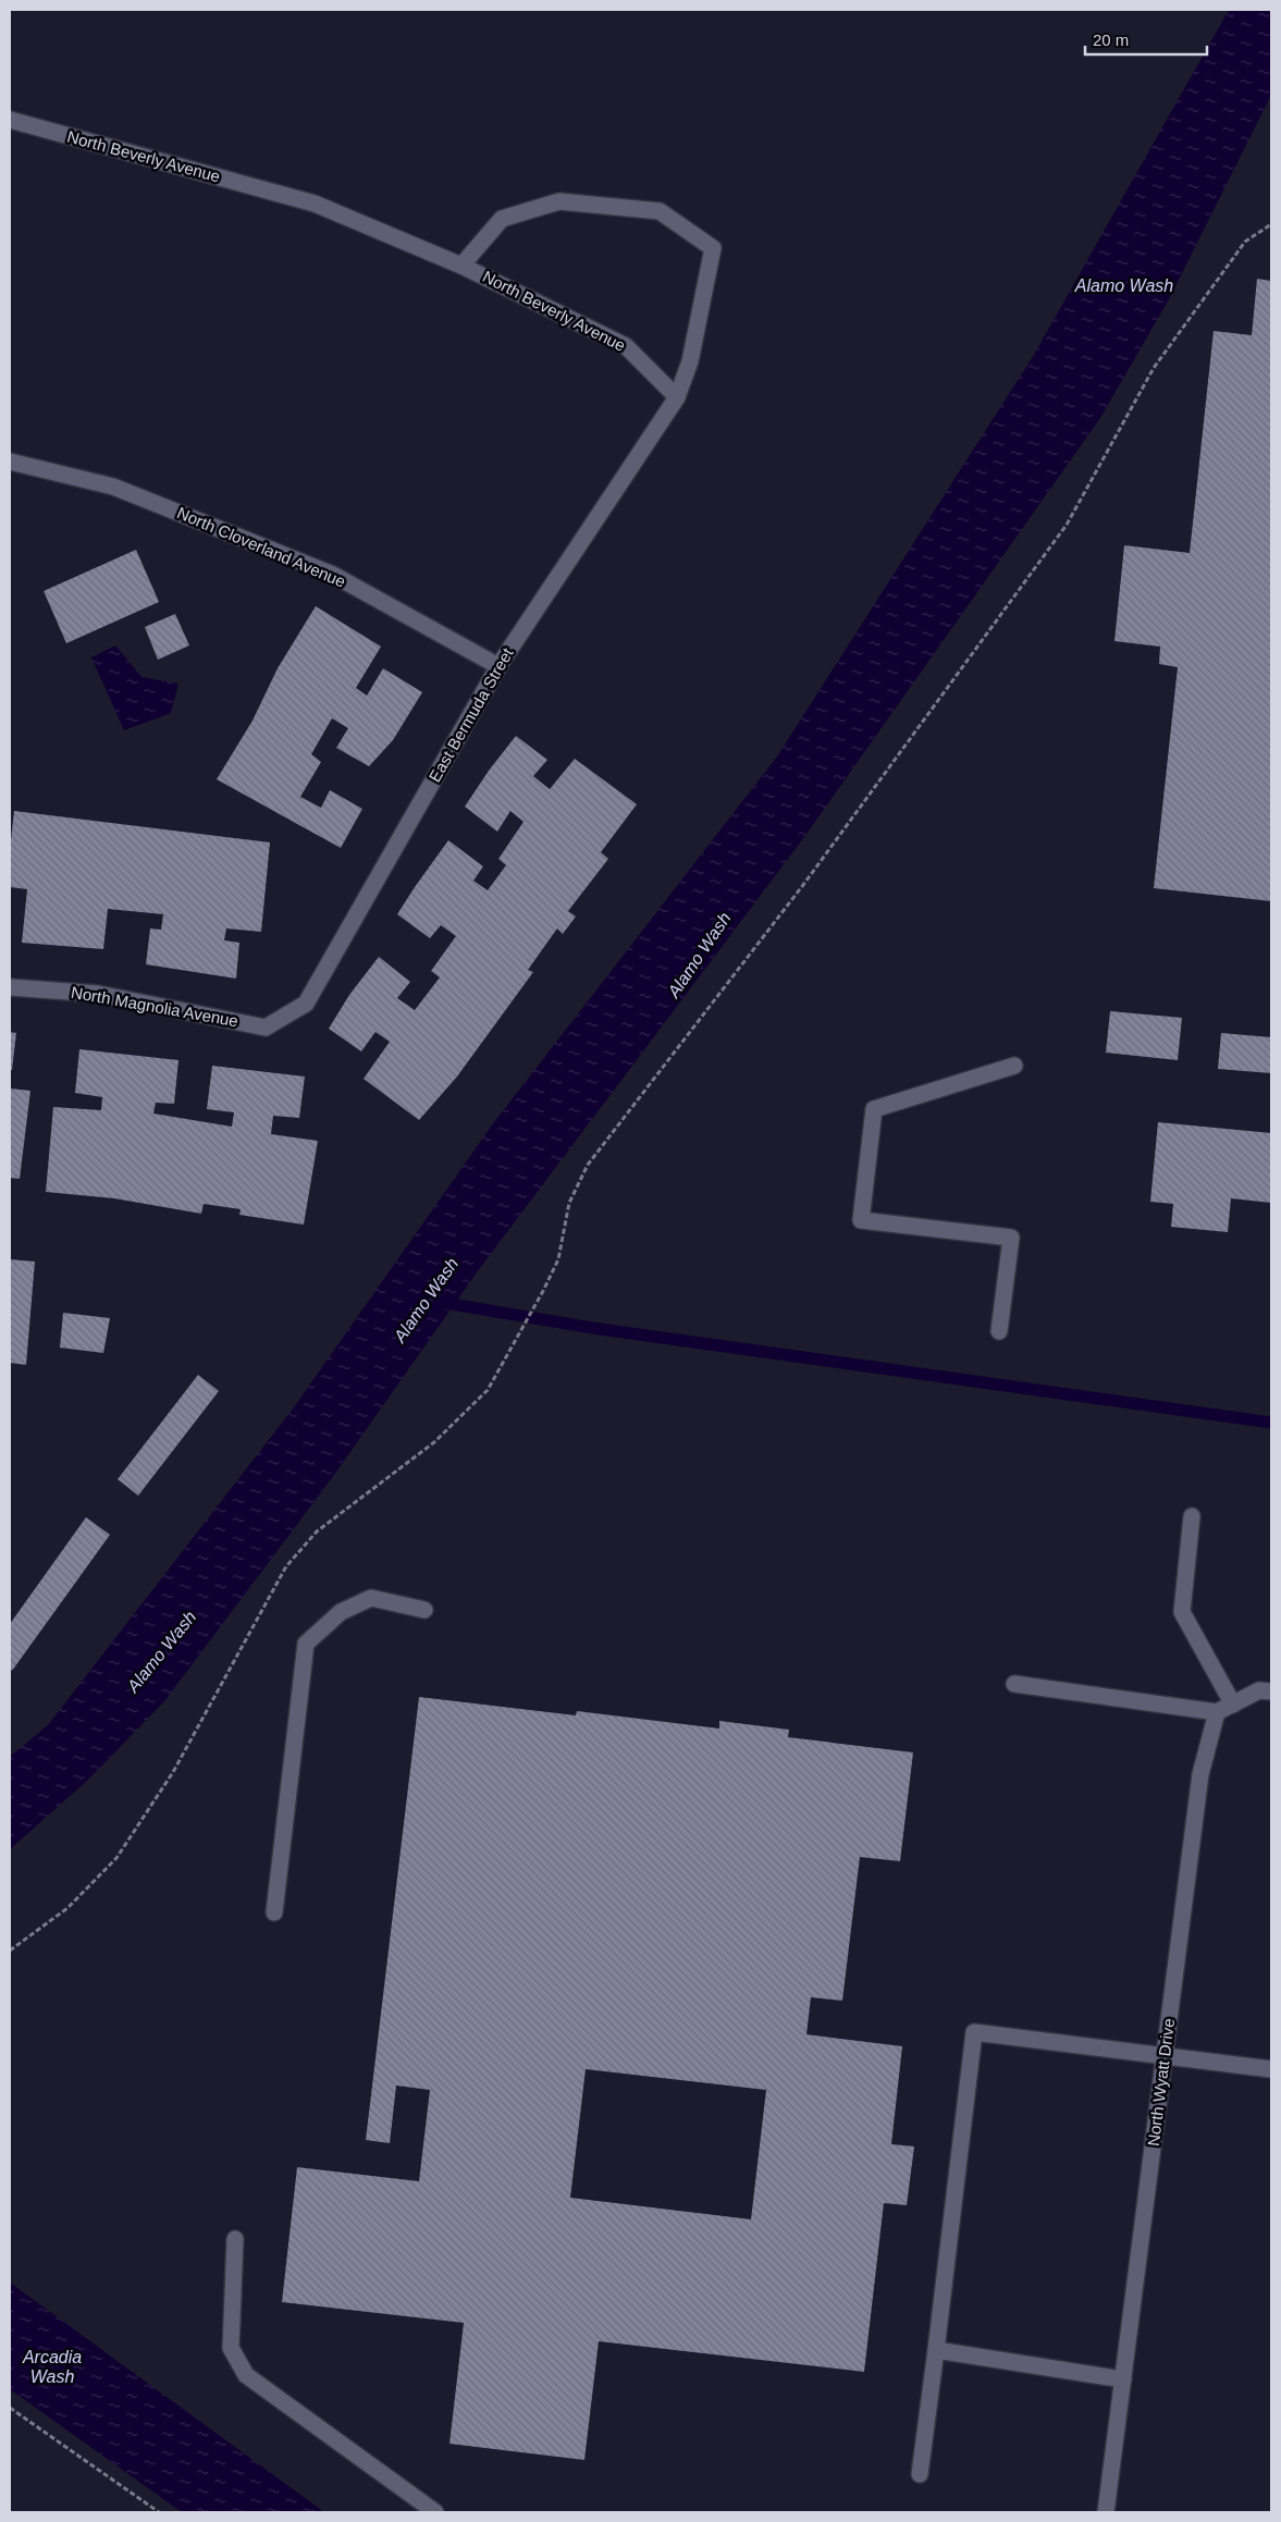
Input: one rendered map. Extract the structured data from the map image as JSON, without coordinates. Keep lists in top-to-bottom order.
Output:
{
  "streets": {
    "street": [
      "North Beverly Avenue",
      "North Cloverland Avenue",
      "East Bermuda Street",
      "North Magnolia Avenue",
      "North Wyatt Drive"
    ]
  },
  "crossings": [
    ["North Beverly Avenue", "East Bermuda Street"],
    ["North Cloverland Avenue", "East Bermuda Street"],
    ["East Bermuda Street", "North Magnolia Avenue"]
  ],
  "water": ["Alamo Wash", "Arcadia Wash"],
  "scale_bar": "20 m"
}
